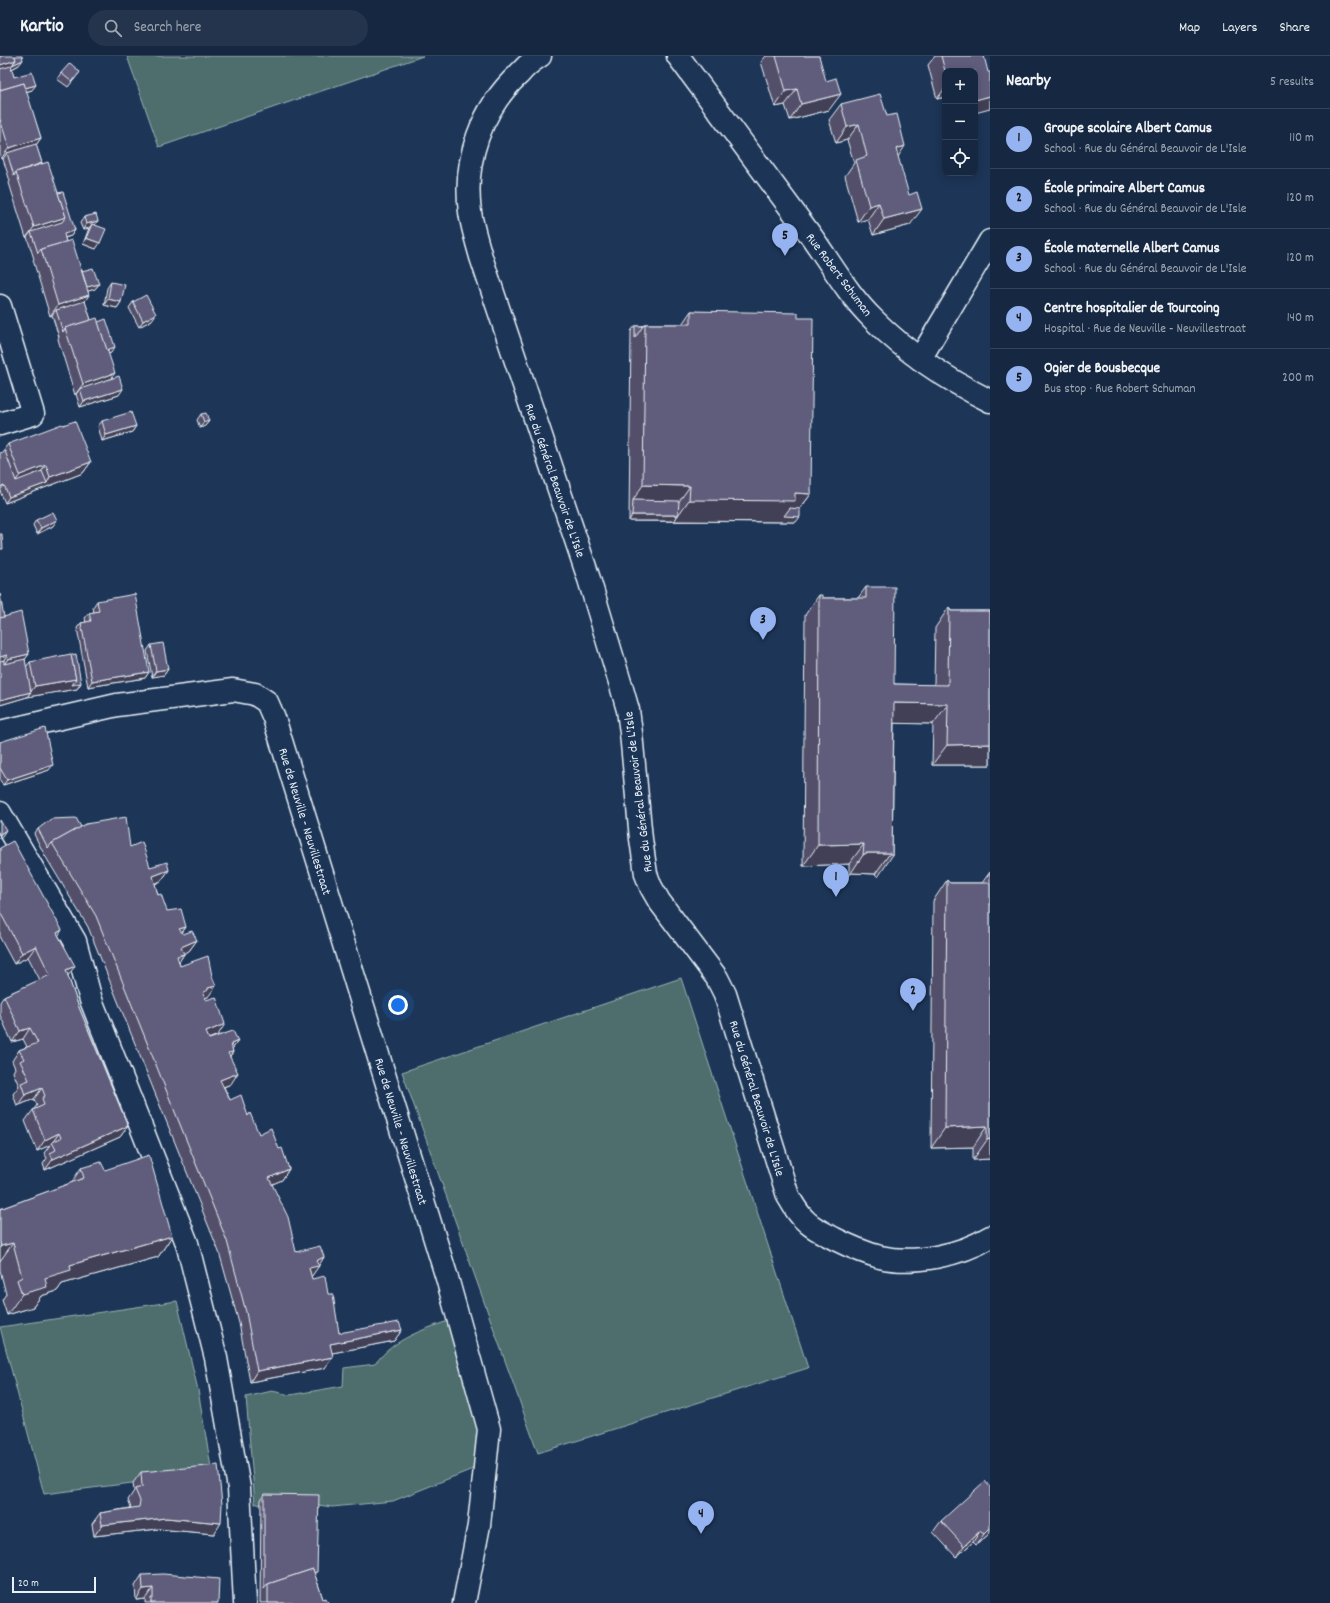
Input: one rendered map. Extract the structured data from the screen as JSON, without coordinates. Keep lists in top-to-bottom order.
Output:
{
  "streets": {
    "street": ["Rue Robert Schuman", "Rue du Général Beauvoir de L'Isle", "Rue de Neuville - Neuvillestraat"]
  },
  "scale_bar": "20 m",
  "page": {
    "header": "Kartio",
    "search": "Search here",
    "nav": ["Map", "Layers", "Share"],
    "heading": ["Nearby", "5 results"],
    "map_buttons": ["+", "−"],
    "list": [
      {
        "mark": "1",
        "name": "Groupe scolaire Albert Camus",
        "note": "School · Rue du Général Beauvoir de L'Isle",
        "value": "110 m"
      },
      {
        "mark": "2",
        "name": "École primaire Albert Camus",
        "note": "School · Rue du Général Beauvoir de L'Isle",
        "value": "120 m"
      },
      {
        "mark": "3",
        "name": "École maternelle Albert Camus",
        "note": "School · Rue du Général Beauvoir de L'Isle",
        "value": "120 m"
      },
      {
        "mark": "4",
        "name": "Centre hospitalier de Tourcoing",
        "note": "Hospital · Rue de Neuville - Neuvillestraat",
        "value": "140 m"
      },
      {
        "mark": "5",
        "name": "Ogier de Bousbecque",
        "note": "Bus stop · Rue Robert Schuman",
        "value": "200 m"
      }
    ],
    "pins": [
      "5",
      "3",
      "1",
      "2",
      "4"
    ],
    "scale": "20 m"
  }
}
